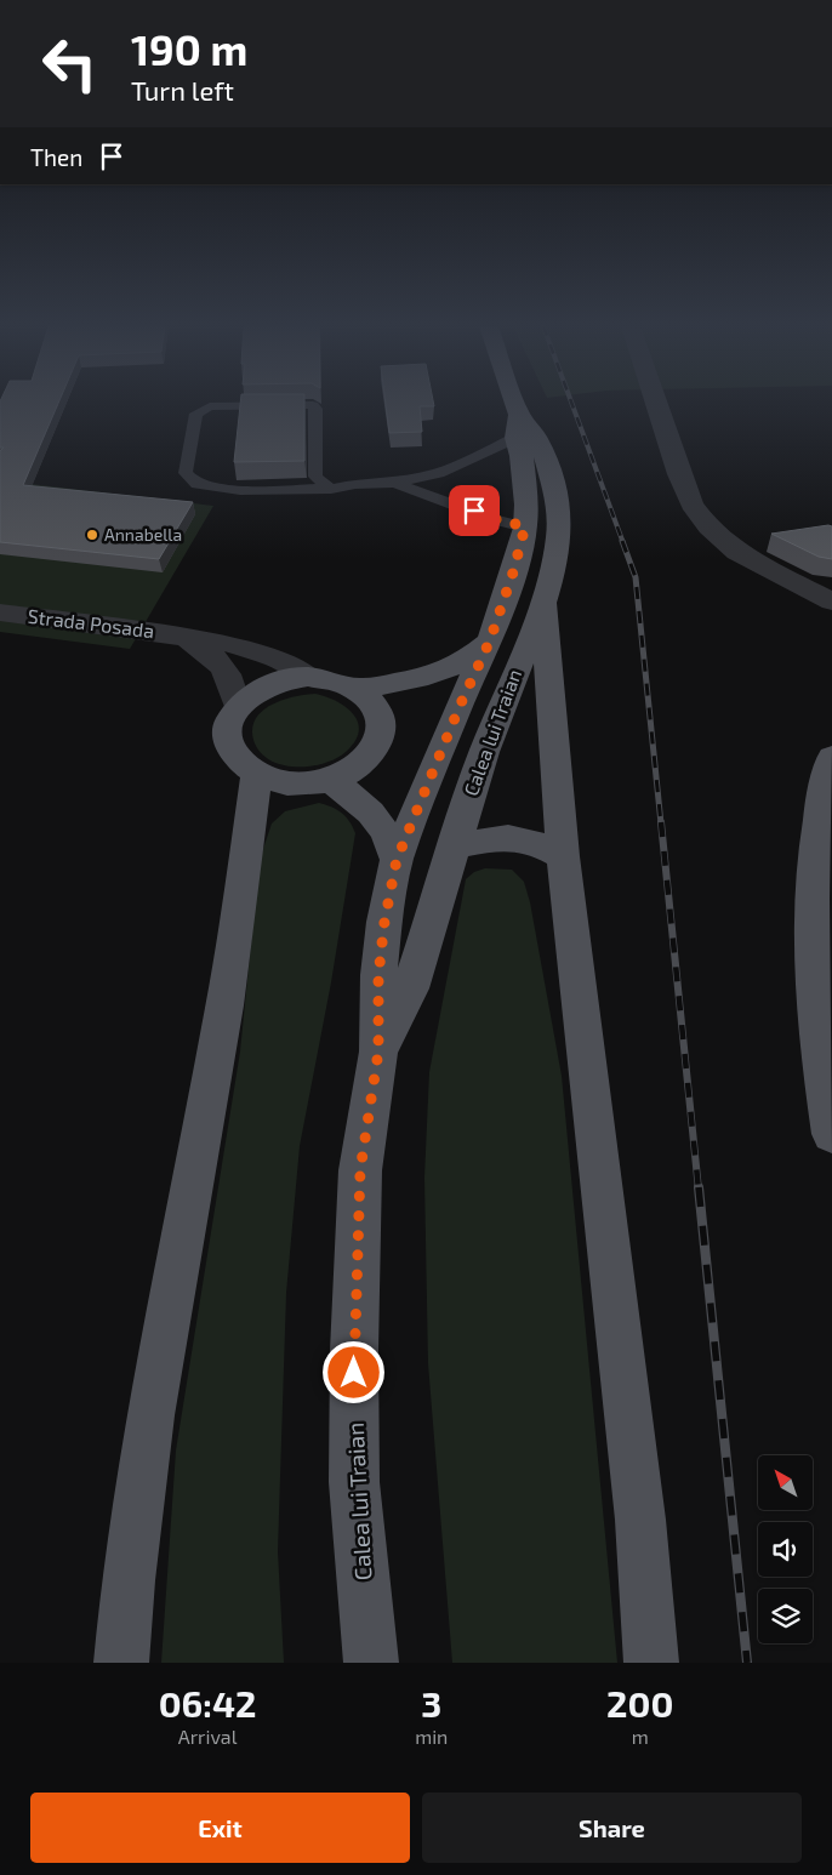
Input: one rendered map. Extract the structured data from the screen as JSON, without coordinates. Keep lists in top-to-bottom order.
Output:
{
  "streets": {
    "main road": ["Calea lui Traian"],
    "street": ["Strada Posada"]
  },
  "places": ["Annabella"],
  "north": "top left",
  "page": {
    "turn": ["190 m", "Turn left"],
    "then": "Then",
    "eta": [
      "06:42",
      "Arrival",
      "3",
      "min",
      "200",
      "m"
    ],
    "buttons": ["Exit", "Share"]
  }
}
